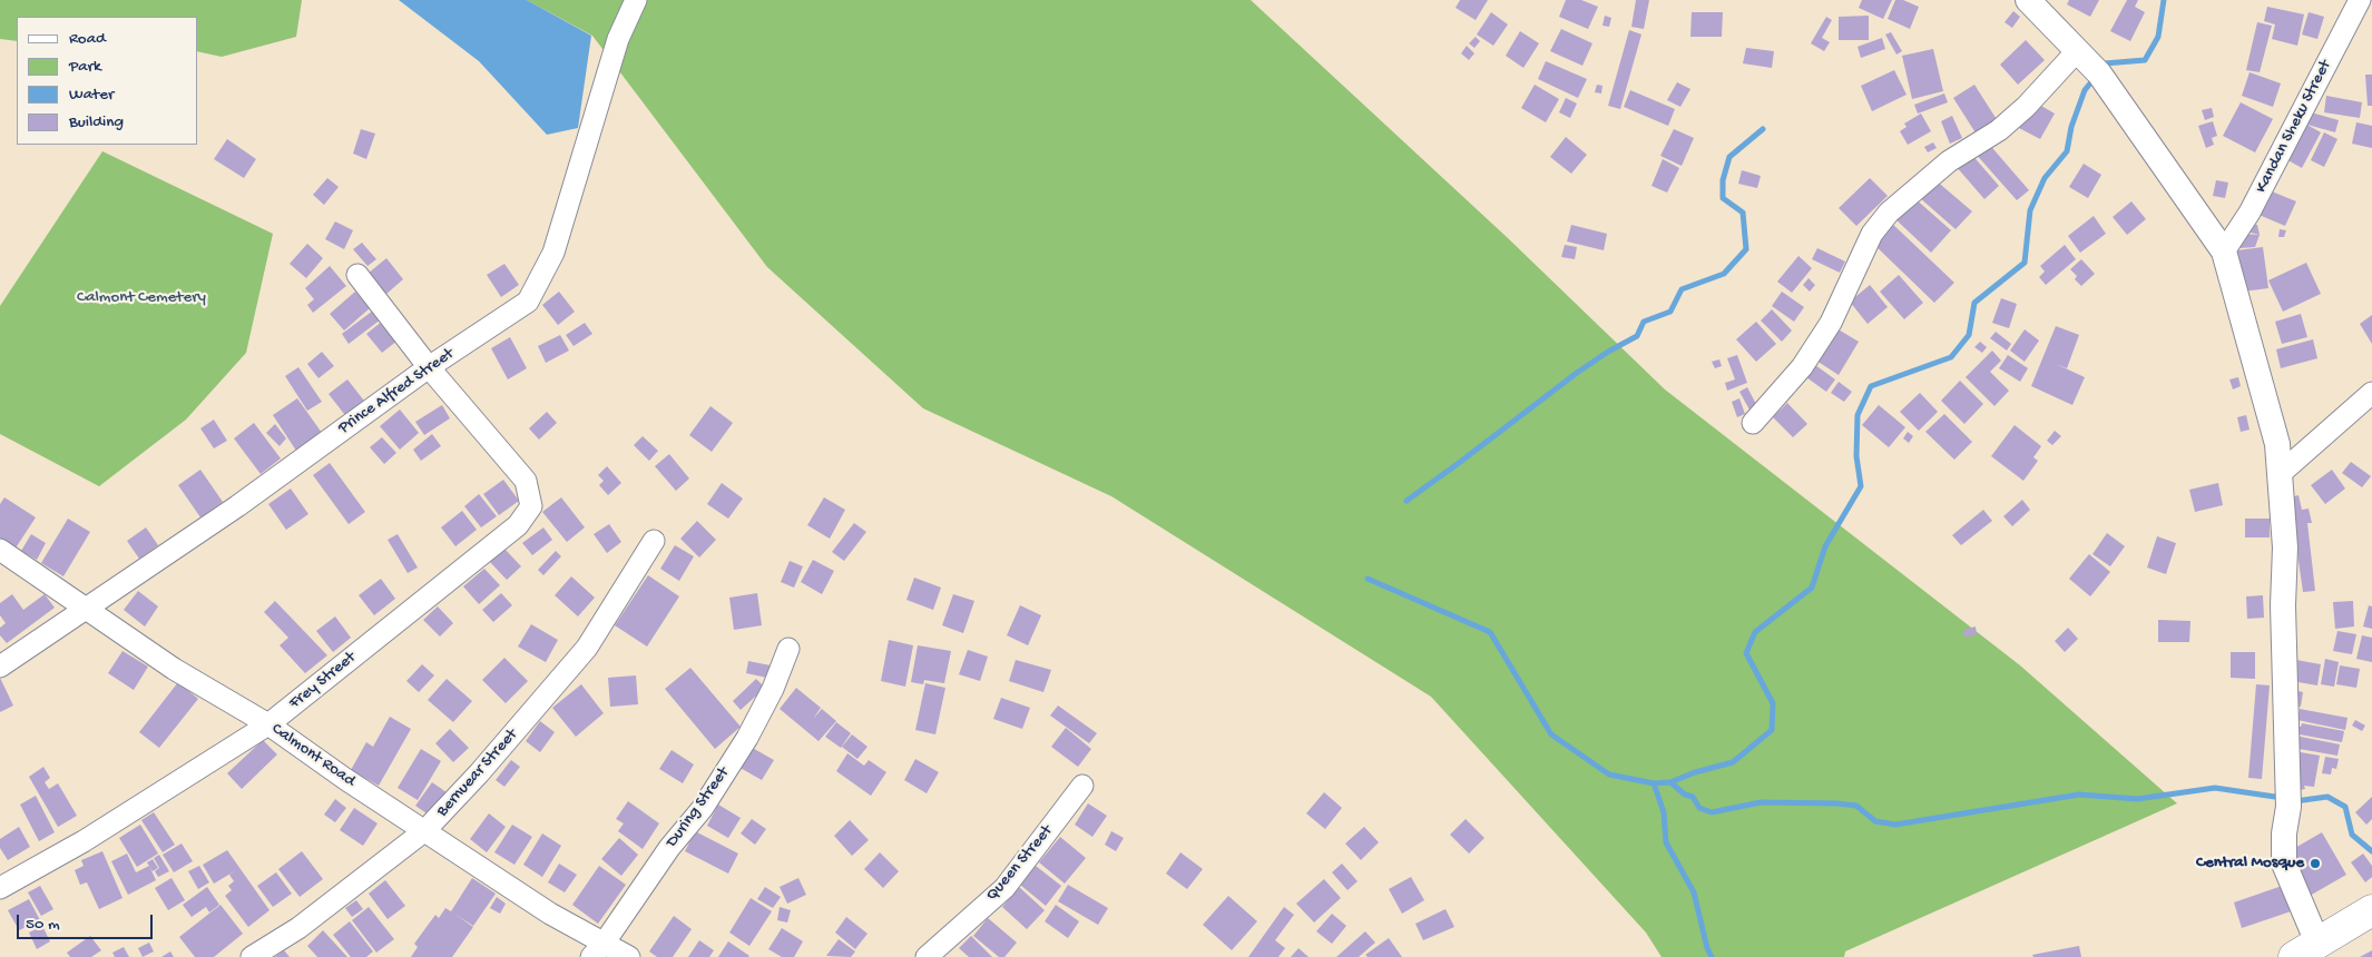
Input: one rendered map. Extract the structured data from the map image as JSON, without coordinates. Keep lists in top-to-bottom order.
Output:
{
  "streets": {
    "street": [
      "Kandan Sheku Street",
      "Prince Alfred Street",
      "Frey Street",
      "Calmont Road",
      "Bernuear Street",
      "During Street",
      "Queen Street"
    ]
  },
  "crossings": [
    ["Prince Alfred Street", "Frey Street"],
    ["Prince Alfred Street", "Calmont Road"],
    ["Frey Street", "Calmont Road"],
    ["Calmont Road", "Bernuear Street"],
    ["Calmont Road", "During Street"]
  ],
  "parks": ["Calmont Cemetery"],
  "places": ["Central Mosque"],
  "legend": [
    "Road",
    "Park",
    "Water",
    "Building"
  ],
  "scale_bar": "50 m"
}
